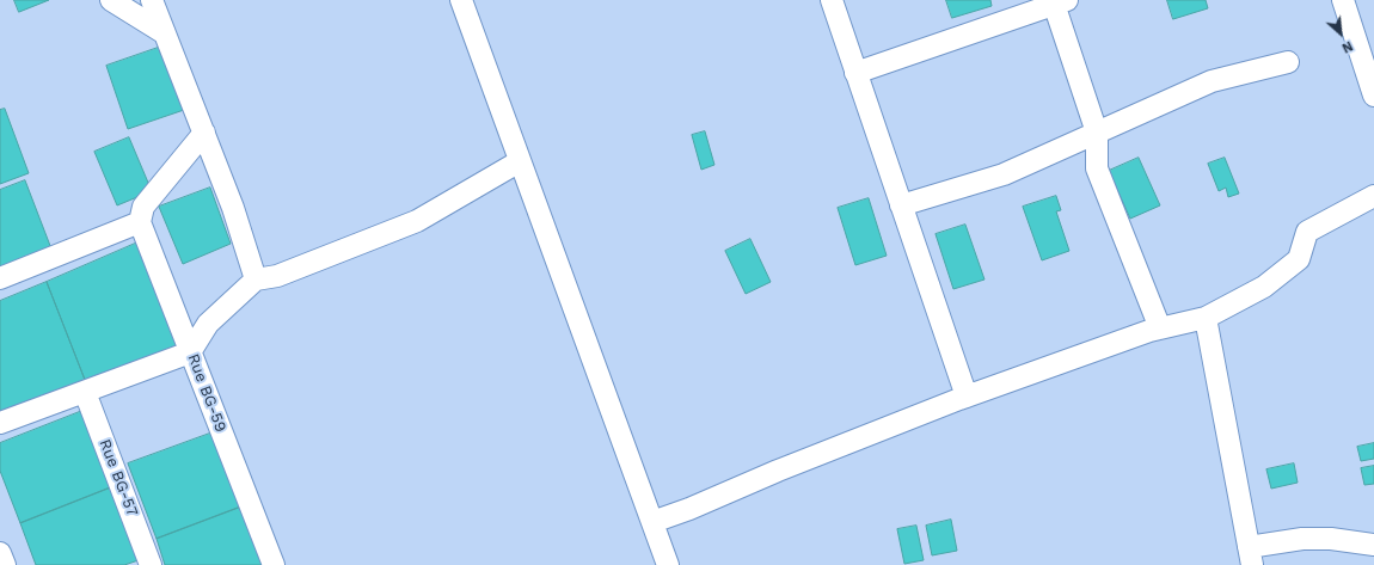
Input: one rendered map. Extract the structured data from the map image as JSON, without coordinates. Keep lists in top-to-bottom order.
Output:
{
  "streets": {
    "street": ["Rue BG-59", "Rue BG-57"]
  },
  "north": "bottom right"
}
